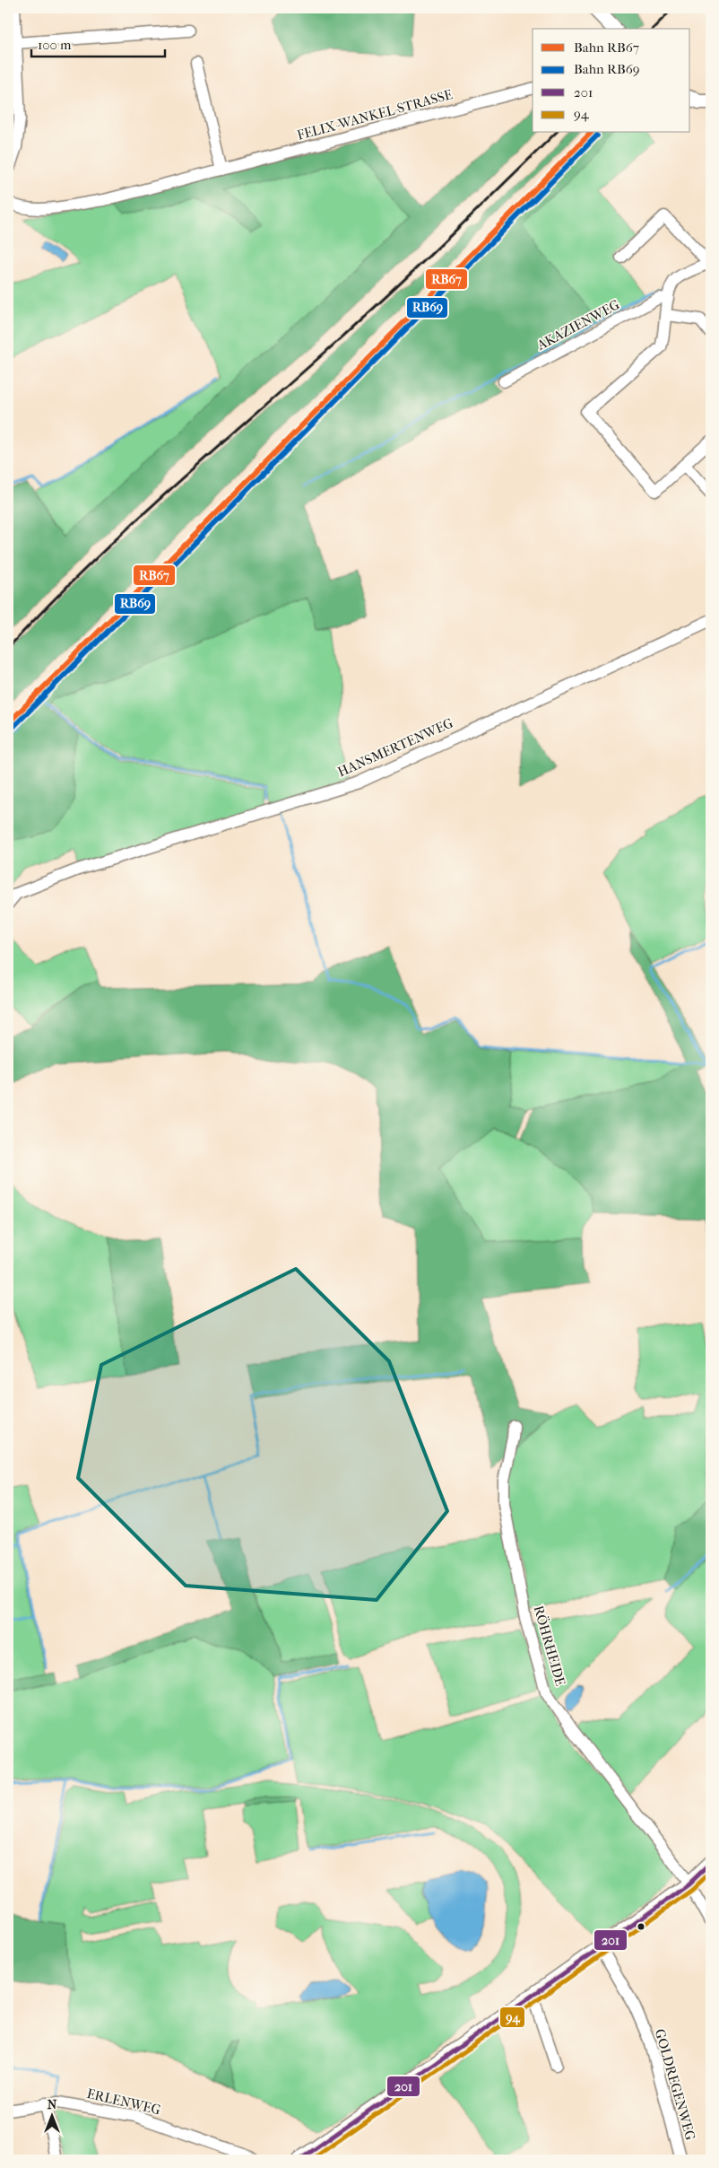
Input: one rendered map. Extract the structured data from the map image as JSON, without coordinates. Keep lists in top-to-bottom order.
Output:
{
  "streets": {
    "street": [
      "FELIX-WANKEL-STRASSE",
      "AKAZIENWEG",
      "HANSMERTENWEG",
      "RÖHRHEIDE",
      "GOLDREGENWEG",
      "ERLENWEG"
    ]
  },
  "lines": [
    "rail line RB67",
    "rail line RB69",
    "transit line 201",
    "transit line 94"
  ],
  "legend": [
    "Bahn RB67",
    "Bahn RB69",
    "201",
    "94"
  ],
  "scale_bar": "100 m",
  "north": "top"
}
